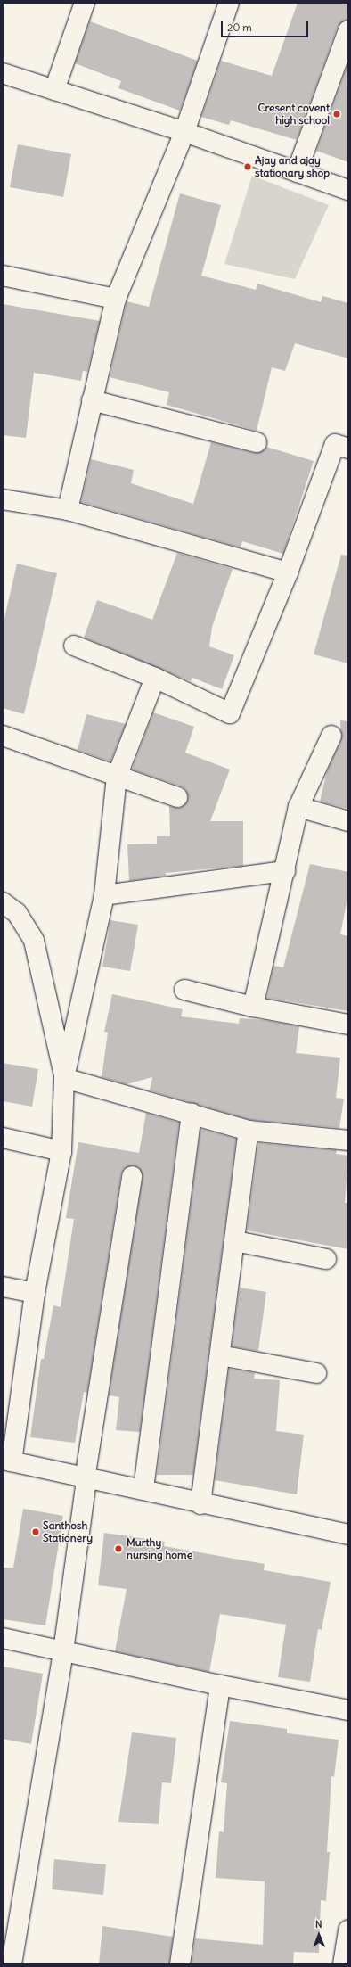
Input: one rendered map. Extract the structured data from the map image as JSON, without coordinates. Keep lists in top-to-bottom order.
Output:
{
  "places": [
    "Cresent covent high school",
    "Ajay and ajay stationary shop",
    "Santhosh Stationery",
    "Murthy nursing home"
  ],
  "scale_bar": "20 m",
  "north": "top"
}
